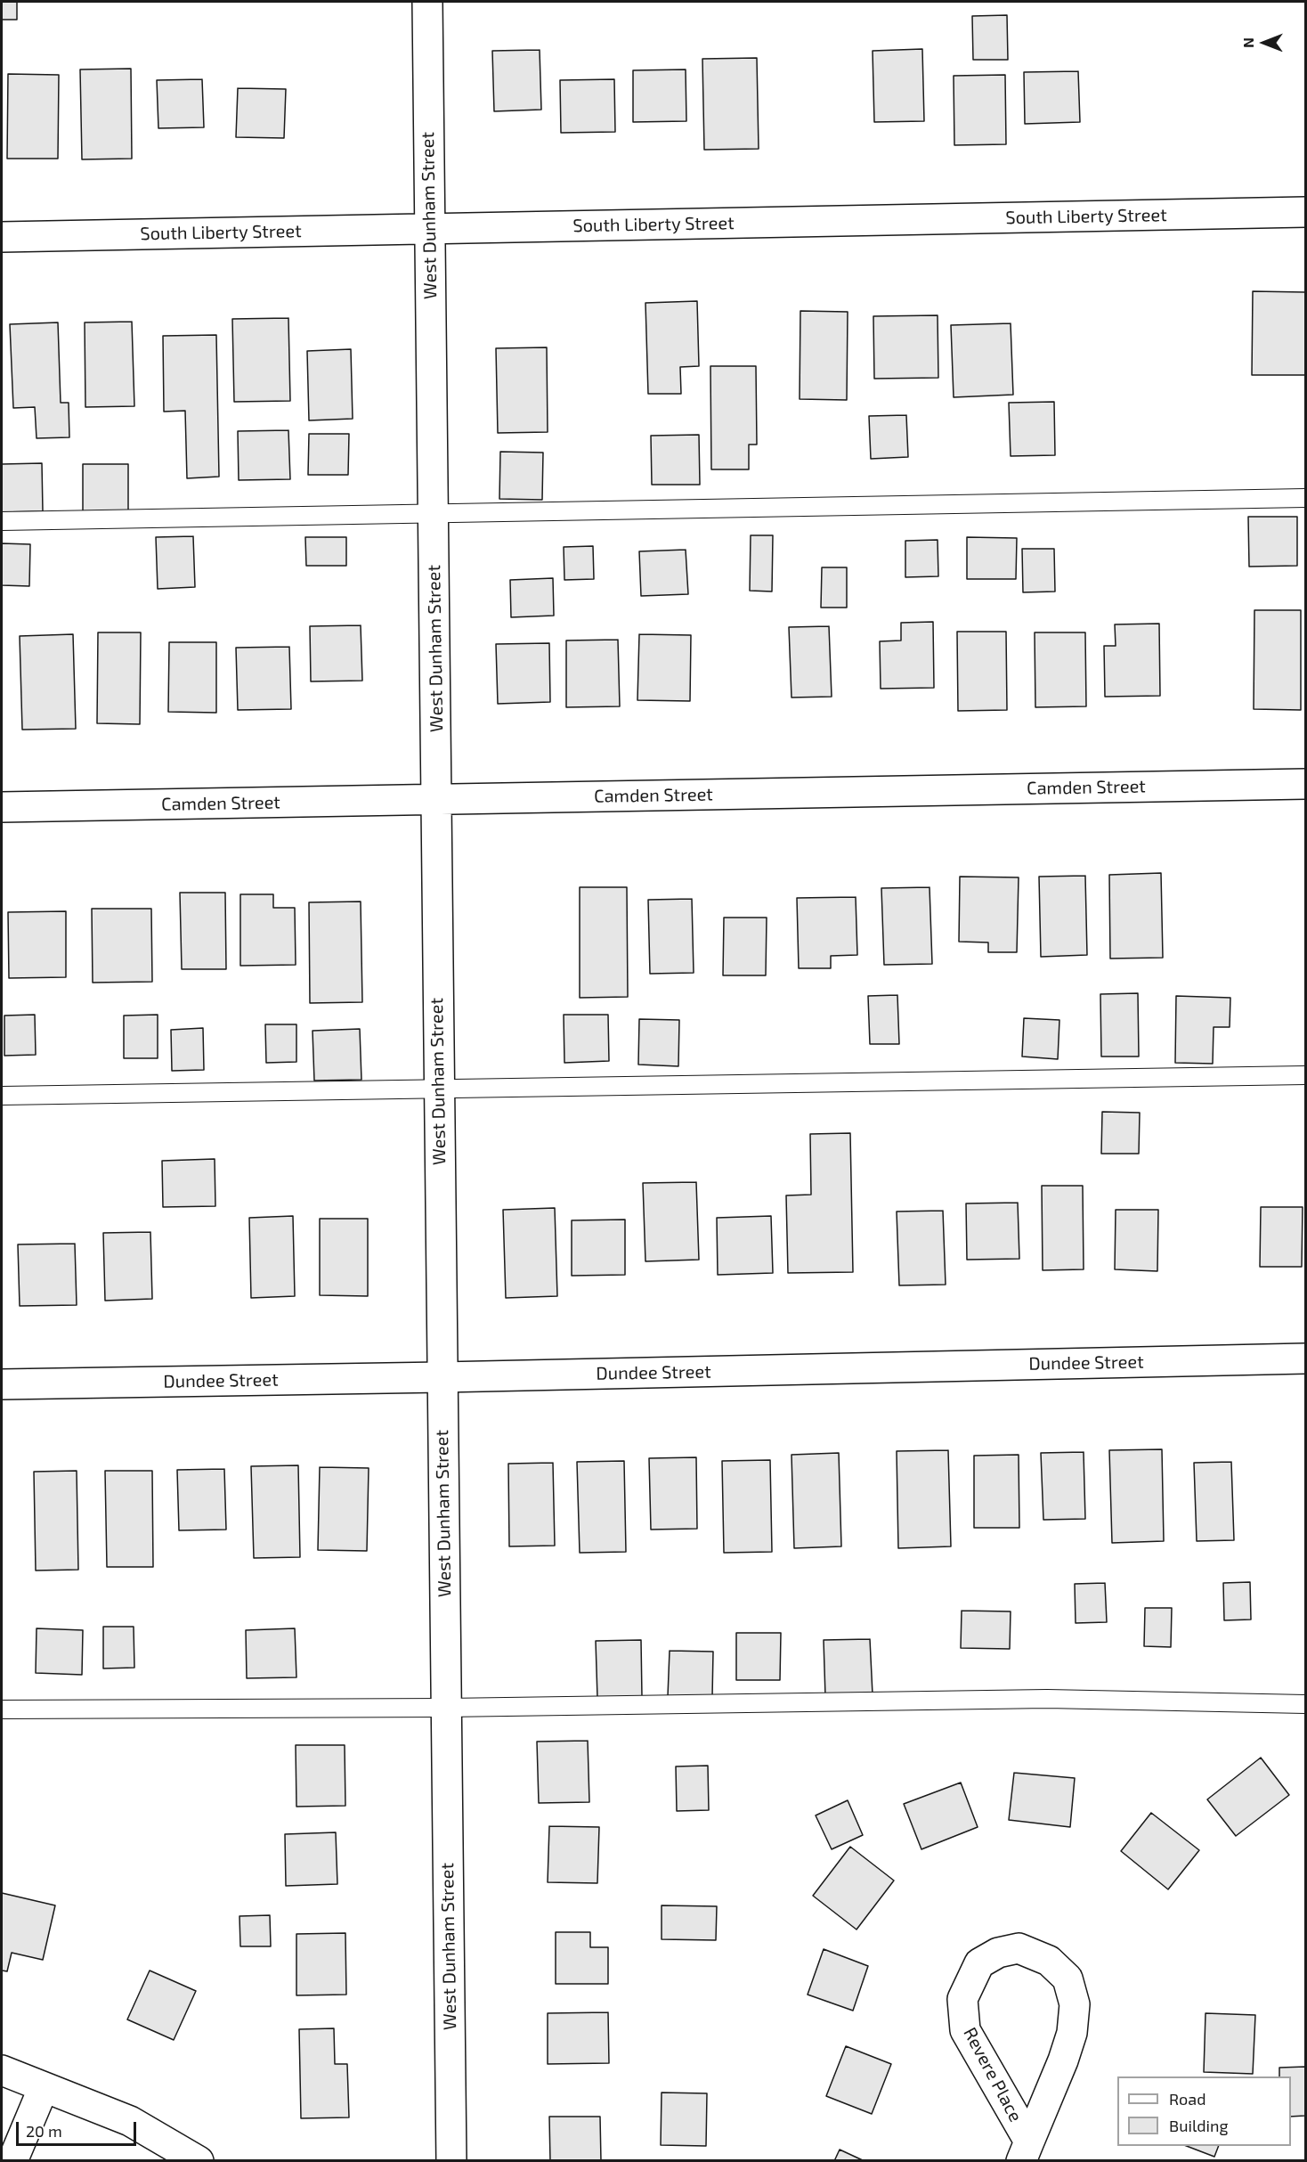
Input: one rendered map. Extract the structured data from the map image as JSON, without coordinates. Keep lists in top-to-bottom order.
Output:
{
  "streets": {
    "street": [
      "West Dunham Street",
      "South Liberty Street",
      "Camden Street",
      "Dundee Street",
      "Revere Place"
    ]
  },
  "crossings": [
    ["West Dunham Street", "South Liberty Street"],
    ["West Dunham Street", "Camden Street"],
    ["West Dunham Street", "Dundee Street"]
  ],
  "legend": ["Road", "Building"],
  "scale_bar": "20 m",
  "north": "left"
}
